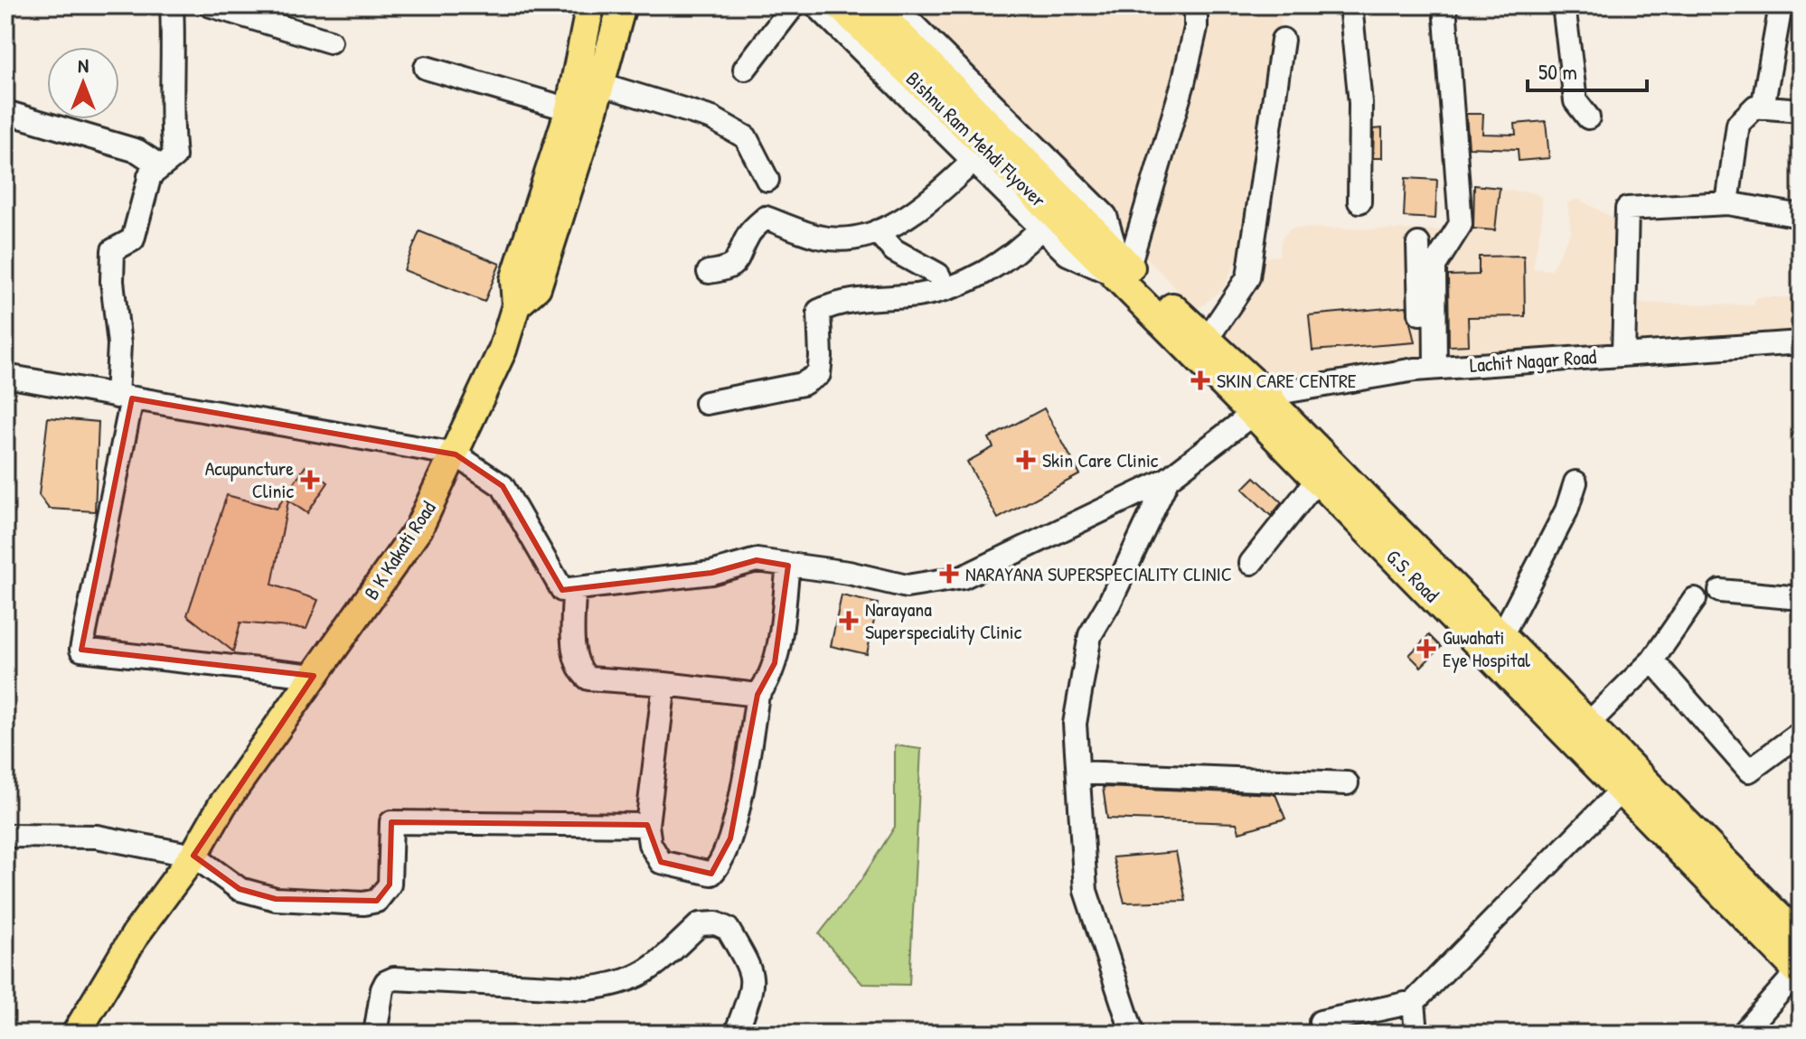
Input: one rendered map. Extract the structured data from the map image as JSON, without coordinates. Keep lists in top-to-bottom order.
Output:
{
  "streets": {
    "main road": ["Bishnu Ram Mehdi Flyover", "B K Kakati Road", "G.S. Road"],
    "street": ["Lachit Nagar Road"]
  },
  "crossings": [
    ["Bishnu Ram Mehdi Flyover", "G.S. Road"],
    ["Lachit Nagar Road", "G.S. Road"]
  ],
  "places": {
    "health": [
      "SKIN CARE CENTRE",
      "Skin Care Clinic",
      "Acupuncture Clinic",
      "NARAYANA SUPERSPECIALITY CLINIC",
      "Narayana Superspeciality Clinic",
      "Guwahati Eye Hospital"
    ]
  },
  "scale_bar": "50 m",
  "north": "top"
}
